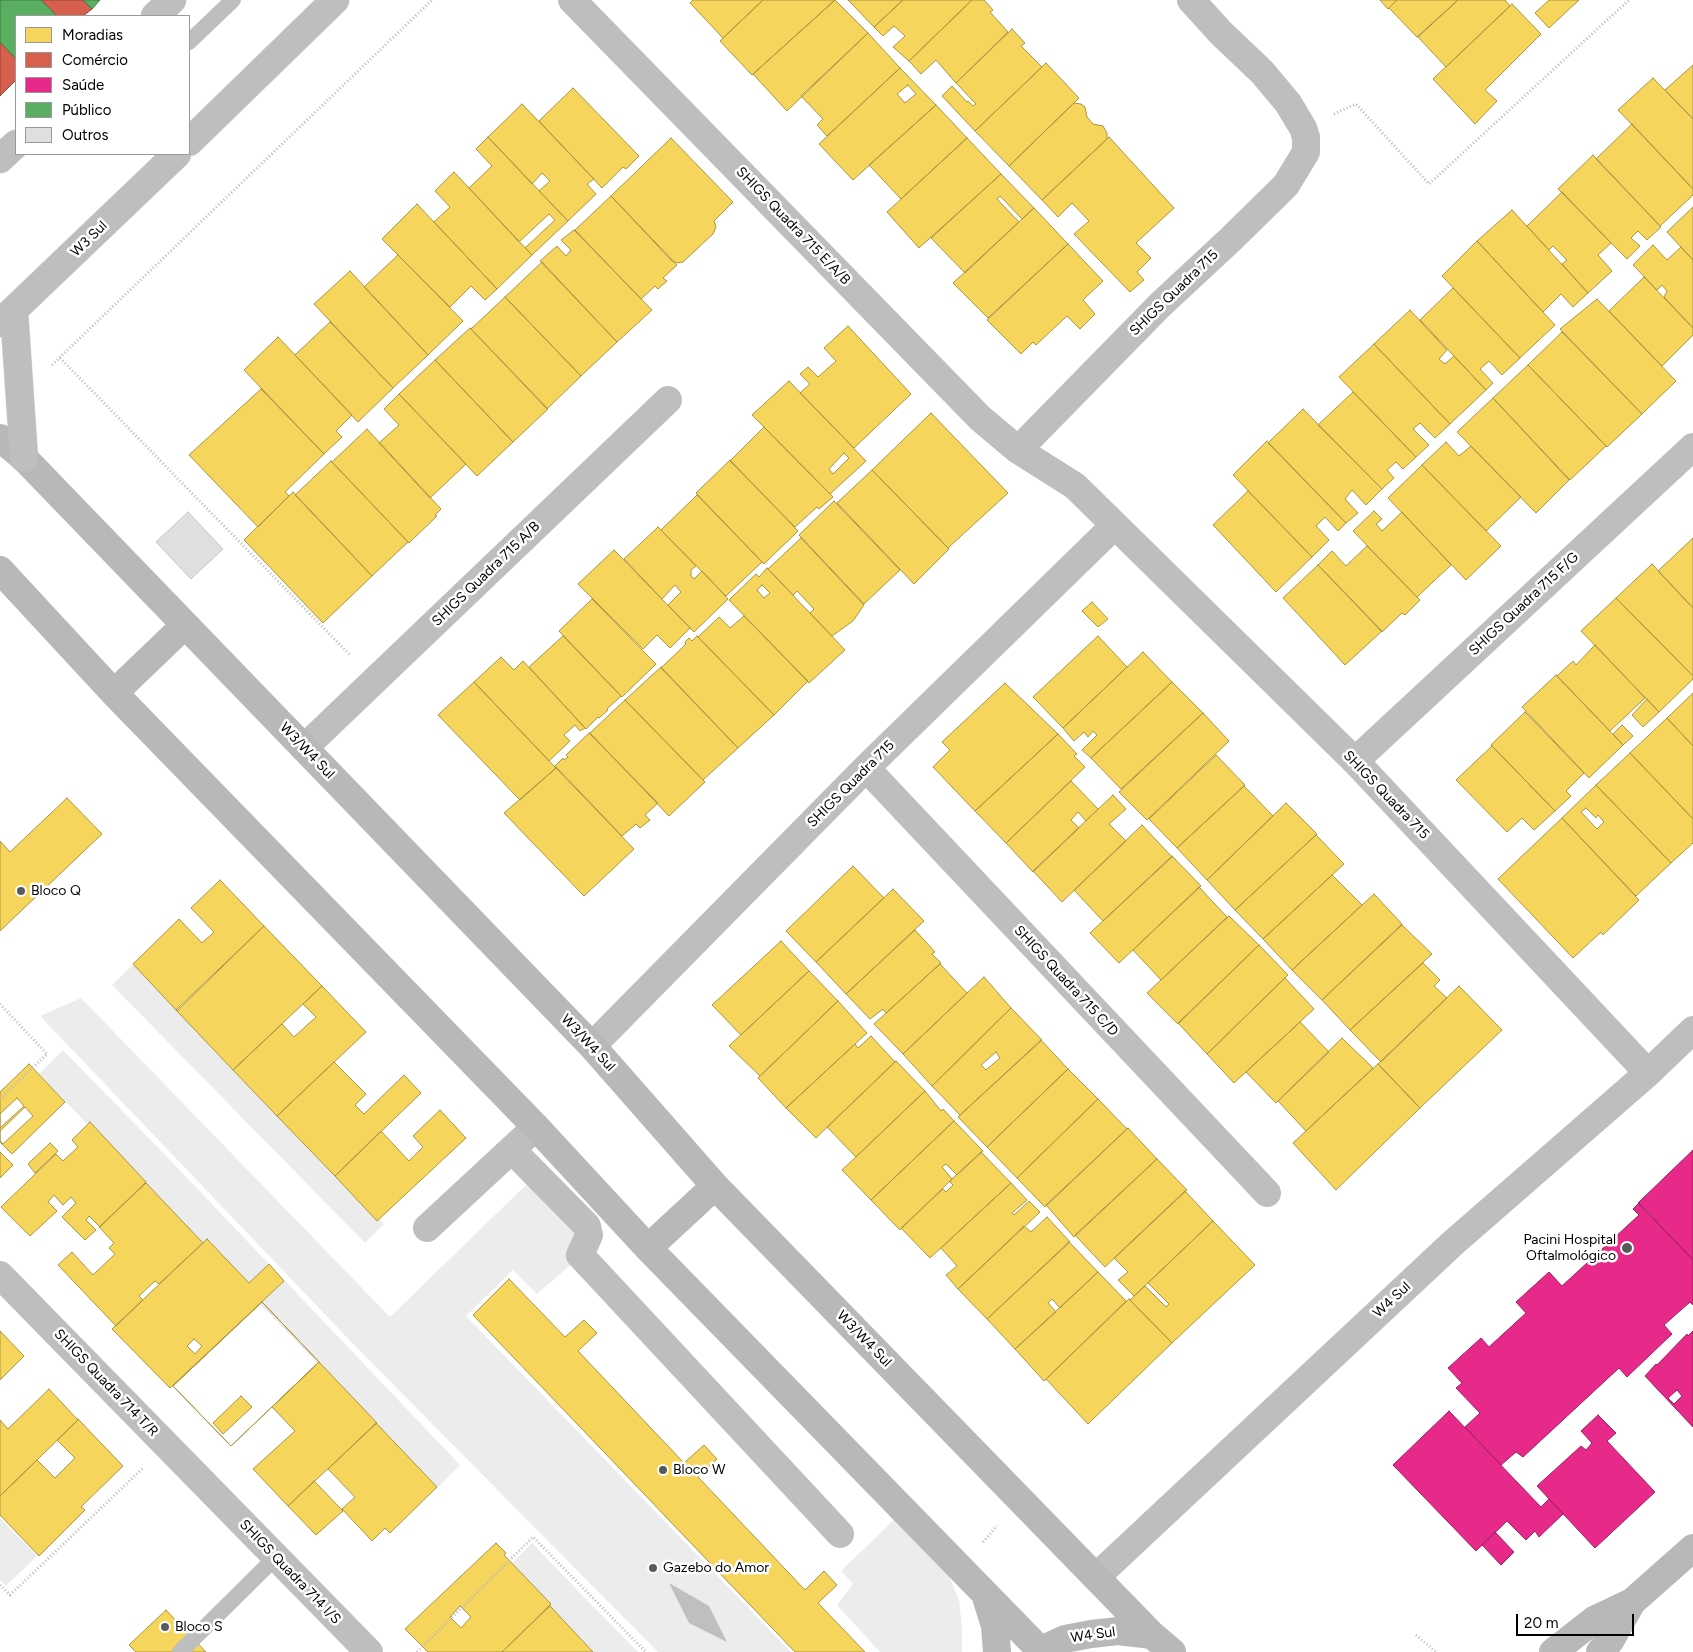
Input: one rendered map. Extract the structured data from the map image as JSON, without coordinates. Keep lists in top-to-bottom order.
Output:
{
  "streets": {
    "main road": ["W3/W4 Sul", "W4 Sul"],
    "street": [
      "SHIGS Quadra 715 E/A/B",
      "W3 Sul",
      "SHIGS Quadra 715",
      "SHIGS Quadra 715 A/B",
      "SHIGS Quadra 715 F/G",
      "SHIGS Quadra 715 C/D",
      "SHIGS Quadra 714 T/R",
      "SHIGS Quadra 714 I/S"
    ]
  },
  "crossings": [
    ["SHIGS Quadra 715 E/A/B", "SHIGS Quadra 715"],
    ["SHIGS Quadra 715", "SHIGS Quadra 715 F/G"],
    ["SHIGS Quadra 715", "W3/W4 Sul"],
    ["SHIGS Quadra 715", "SHIGS Quadra 715 C/D"],
    ["SHIGS Quadra 715", "W4 Sul"],
    ["SHIGS Quadra 715 A/B", "W3/W4 Sul"],
    ["W3/W4 Sul", "W4 Sul"],
    ["SHIGS Quadra 714 T/R", "SHIGS Quadra 714 I/S"]
  ],
  "places": [
    "Bloco Q",
    "Pacini Hospital Oftalmológico",
    "Bloco W",
    "Gazebo do Amor",
    "Bloco S"
  ],
  "legend": [
    "Moradias",
    "Comércio",
    "Saúde",
    "Público",
    "Outros"
  ],
  "scale_bar": "20 m"
}
